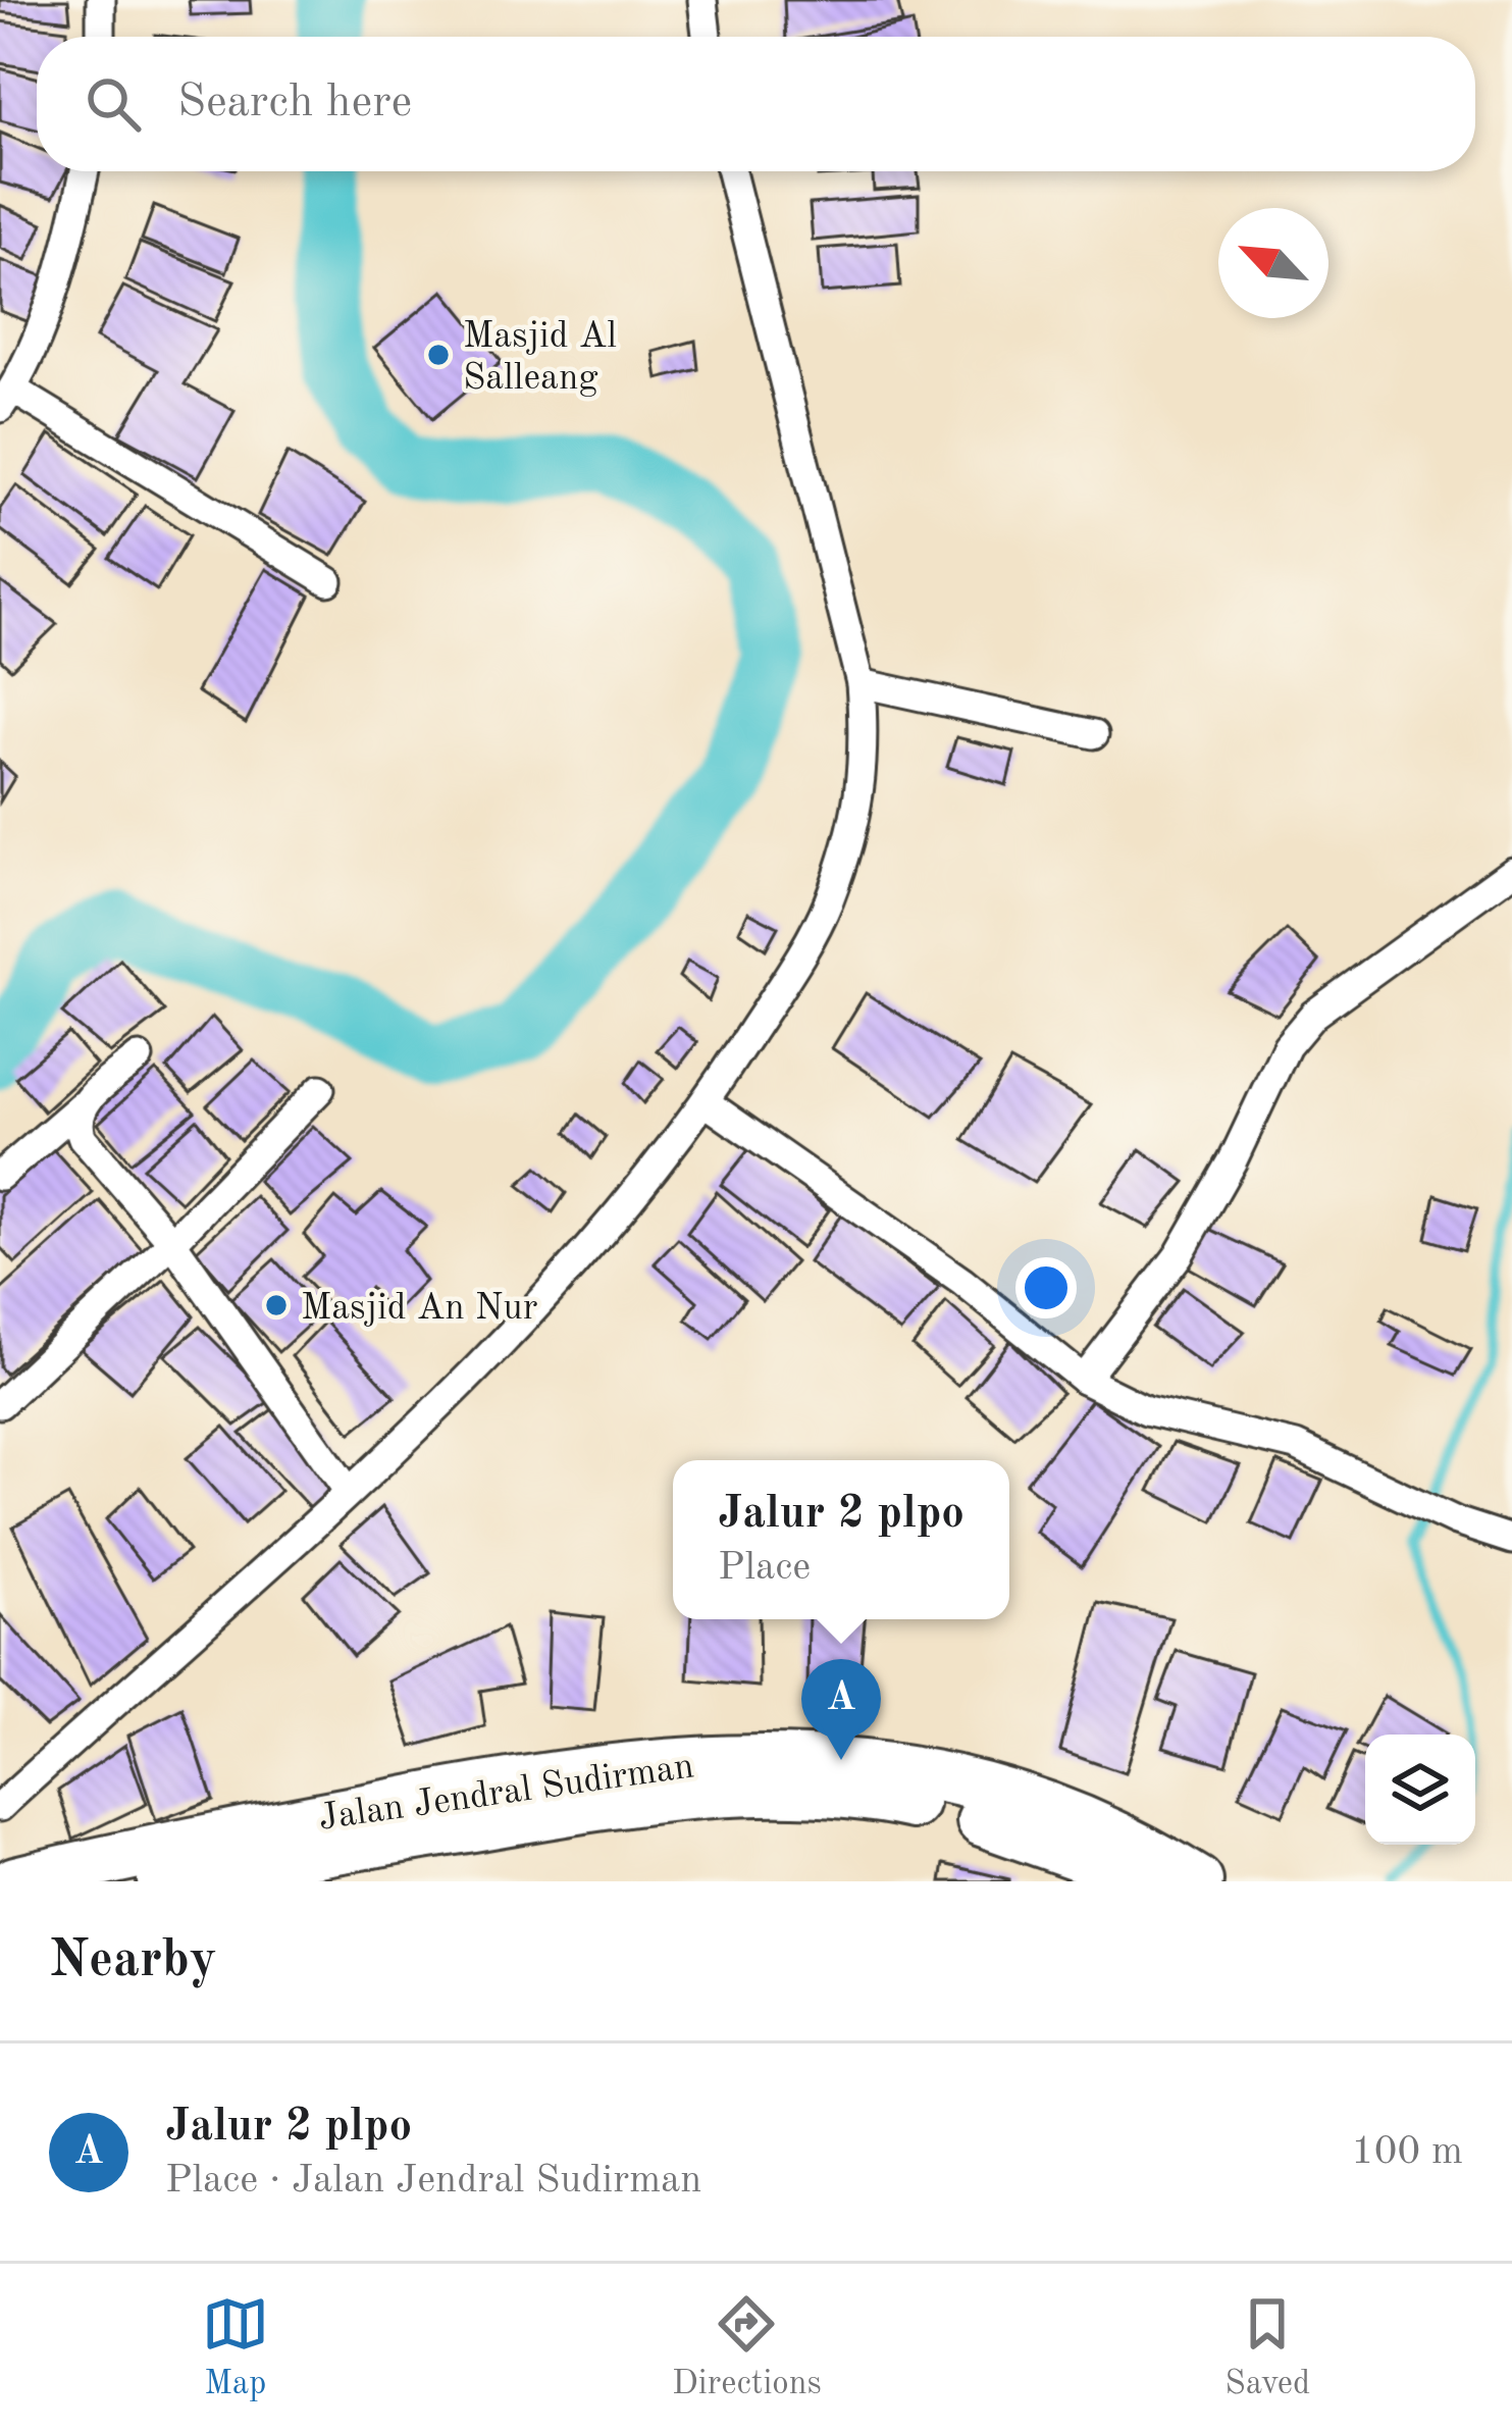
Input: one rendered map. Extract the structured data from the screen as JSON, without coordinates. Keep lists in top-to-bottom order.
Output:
{
  "streets": {
    "highway": ["Jalan Jendral Sudirman"]
  },
  "places": ["Masjid Al Salleang", "Masjid An Nur"],
  "north": "top left",
  "page": {
    "search": "Search here",
    "popup": ["Jalur 2 plpo", "Place"],
    "pins": "A",
    "heading": "Nearby",
    "list": [
      {
        "mark": "A",
        "name": "Jalur 2 plpo",
        "note": "Place · Jalan Jendral Sudirman",
        "value": "100 m"
      }
    ],
    "nav": ["Map", "Directions", "Saved"]
  }
}
